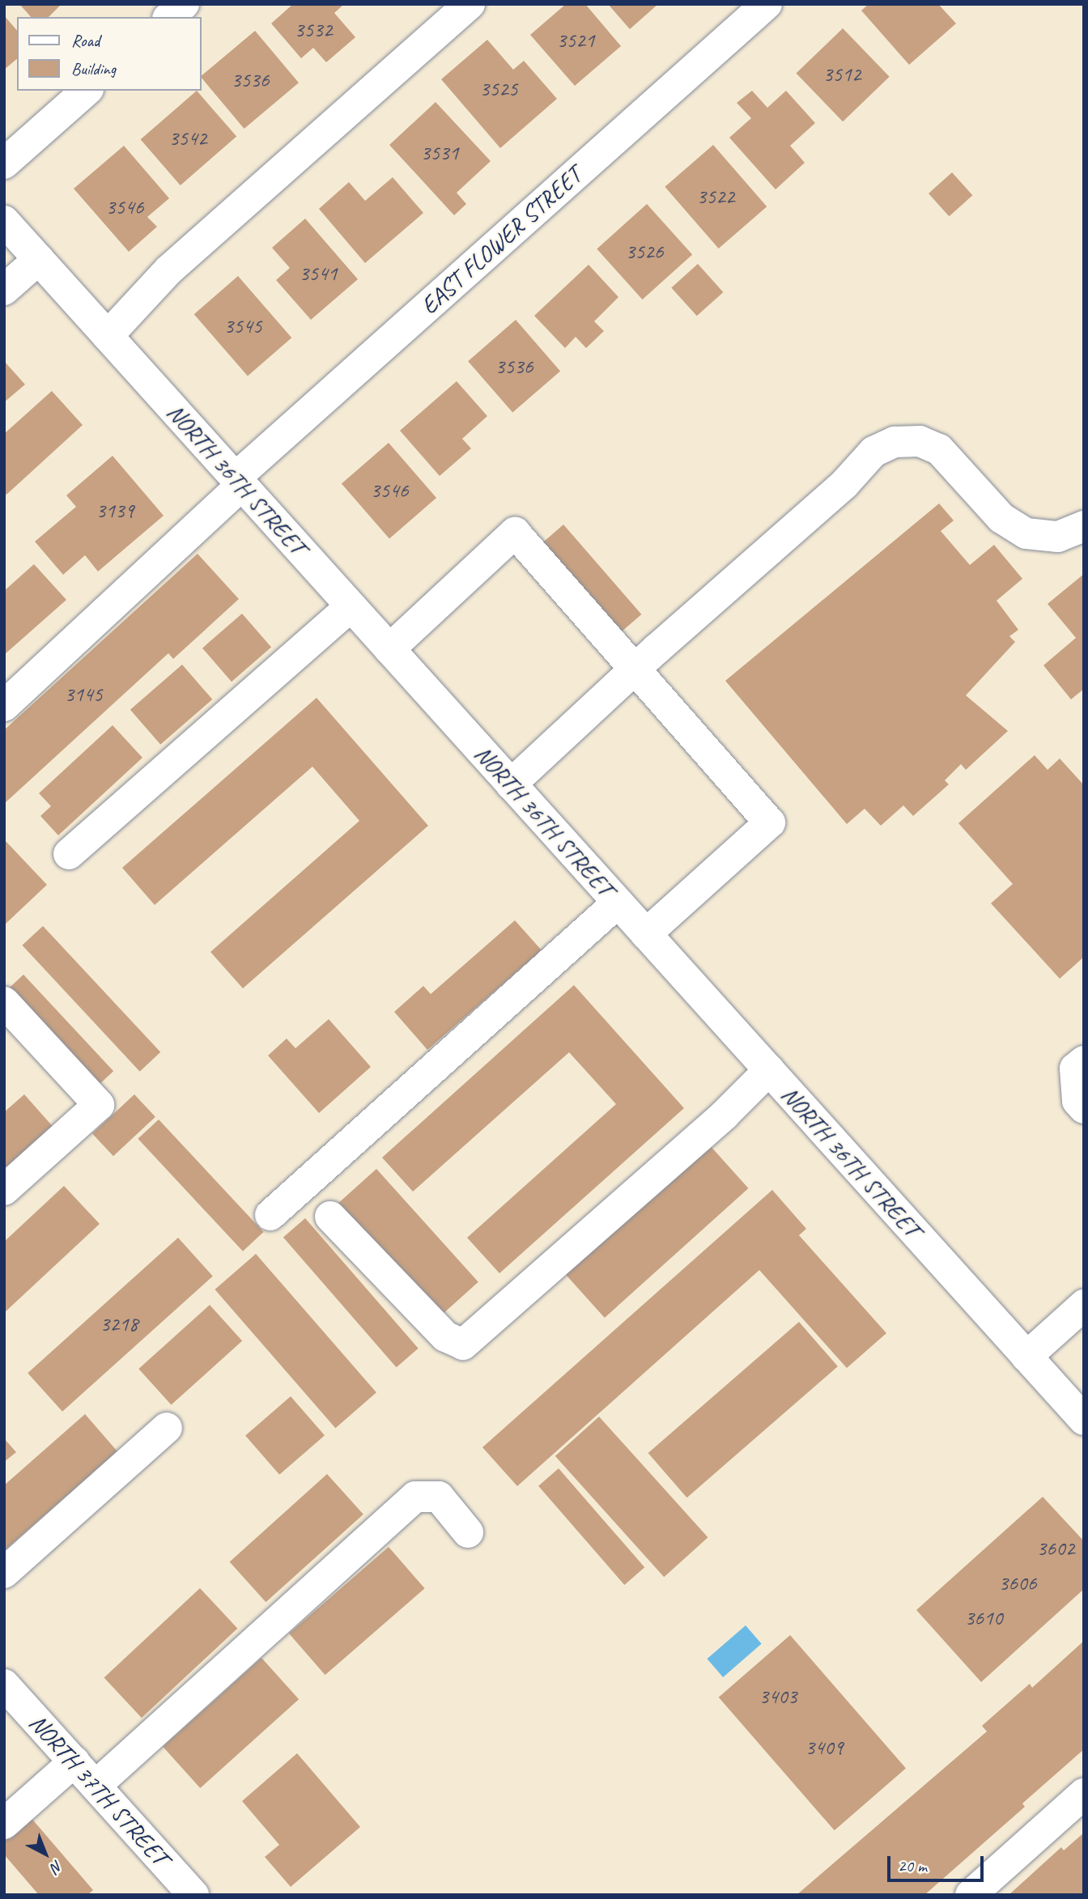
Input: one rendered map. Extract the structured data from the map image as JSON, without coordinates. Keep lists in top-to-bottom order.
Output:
{
  "streets": {
    "main road": ["EAST FLOWER STREET", "NORTH 36TH STREET", "NORTH 37TH STREET"]
  },
  "crossings": [
    ["EAST FLOWER STREET", "NORTH 36TH STREET"]
  ],
  "house_numbers": [
    "3532",
    "3521",
    "3512",
    "3536",
    "3525",
    "3542",
    "3531",
    "3522",
    "3546",
    "3526",
    "3541",
    "3545",
    "3536",
    "3546",
    "3139",
    "3145",
    "3218",
    "3602",
    "3606",
    "3610",
    "3403",
    "3409"
  ],
  "legend": ["Road", "Building"],
  "scale_bar": "20 m",
  "north": "bottom right"
}
